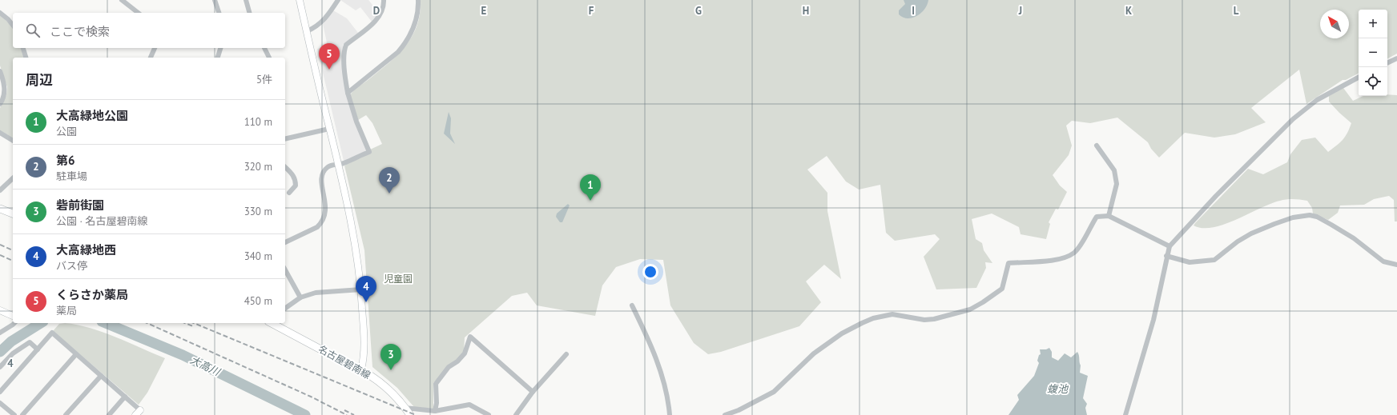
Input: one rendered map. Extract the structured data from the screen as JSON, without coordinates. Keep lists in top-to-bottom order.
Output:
{
  "streets": {
    "main road": ["名古屋碧南線"]
  },
  "water": ["大高川", "蝮池"],
  "parks": ["児童園"],
  "north": "top left",
  "page": {
    "map_buttons": ["+", "−"],
    "search": "ここで検索",
    "pins": [
      "5",
      "2",
      "1",
      "4",
      "3"
    ],
    "heading": ["周辺", "5件"],
    "list": [
      {
        "mark": "1",
        "name": "大高緑地公園",
        "note": "公園",
        "value": "110 m"
      },
      {
        "mark": "2",
        "name": "第6",
        "note": "駐車場",
        "value": "320 m"
      },
      {
        "mark": "3",
        "name": "砦前街園",
        "note": "公園 · 名古屋碧南線",
        "value": "330 m"
      },
      {
        "mark": "4",
        "name": "大高緑地西",
        "note": "バス停",
        "value": "340 m"
      },
      {
        "mark": "5",
        "name": "くらさか薬局",
        "note": "薬局",
        "value": "450 m"
      }
    ]
  },
  "grid": {
    "columns": [
      "D",
      "E",
      "F",
      "G",
      "H",
      "I",
      "J",
      "K",
      "L"
    ],
    "rows": ["4"]
  }
}
